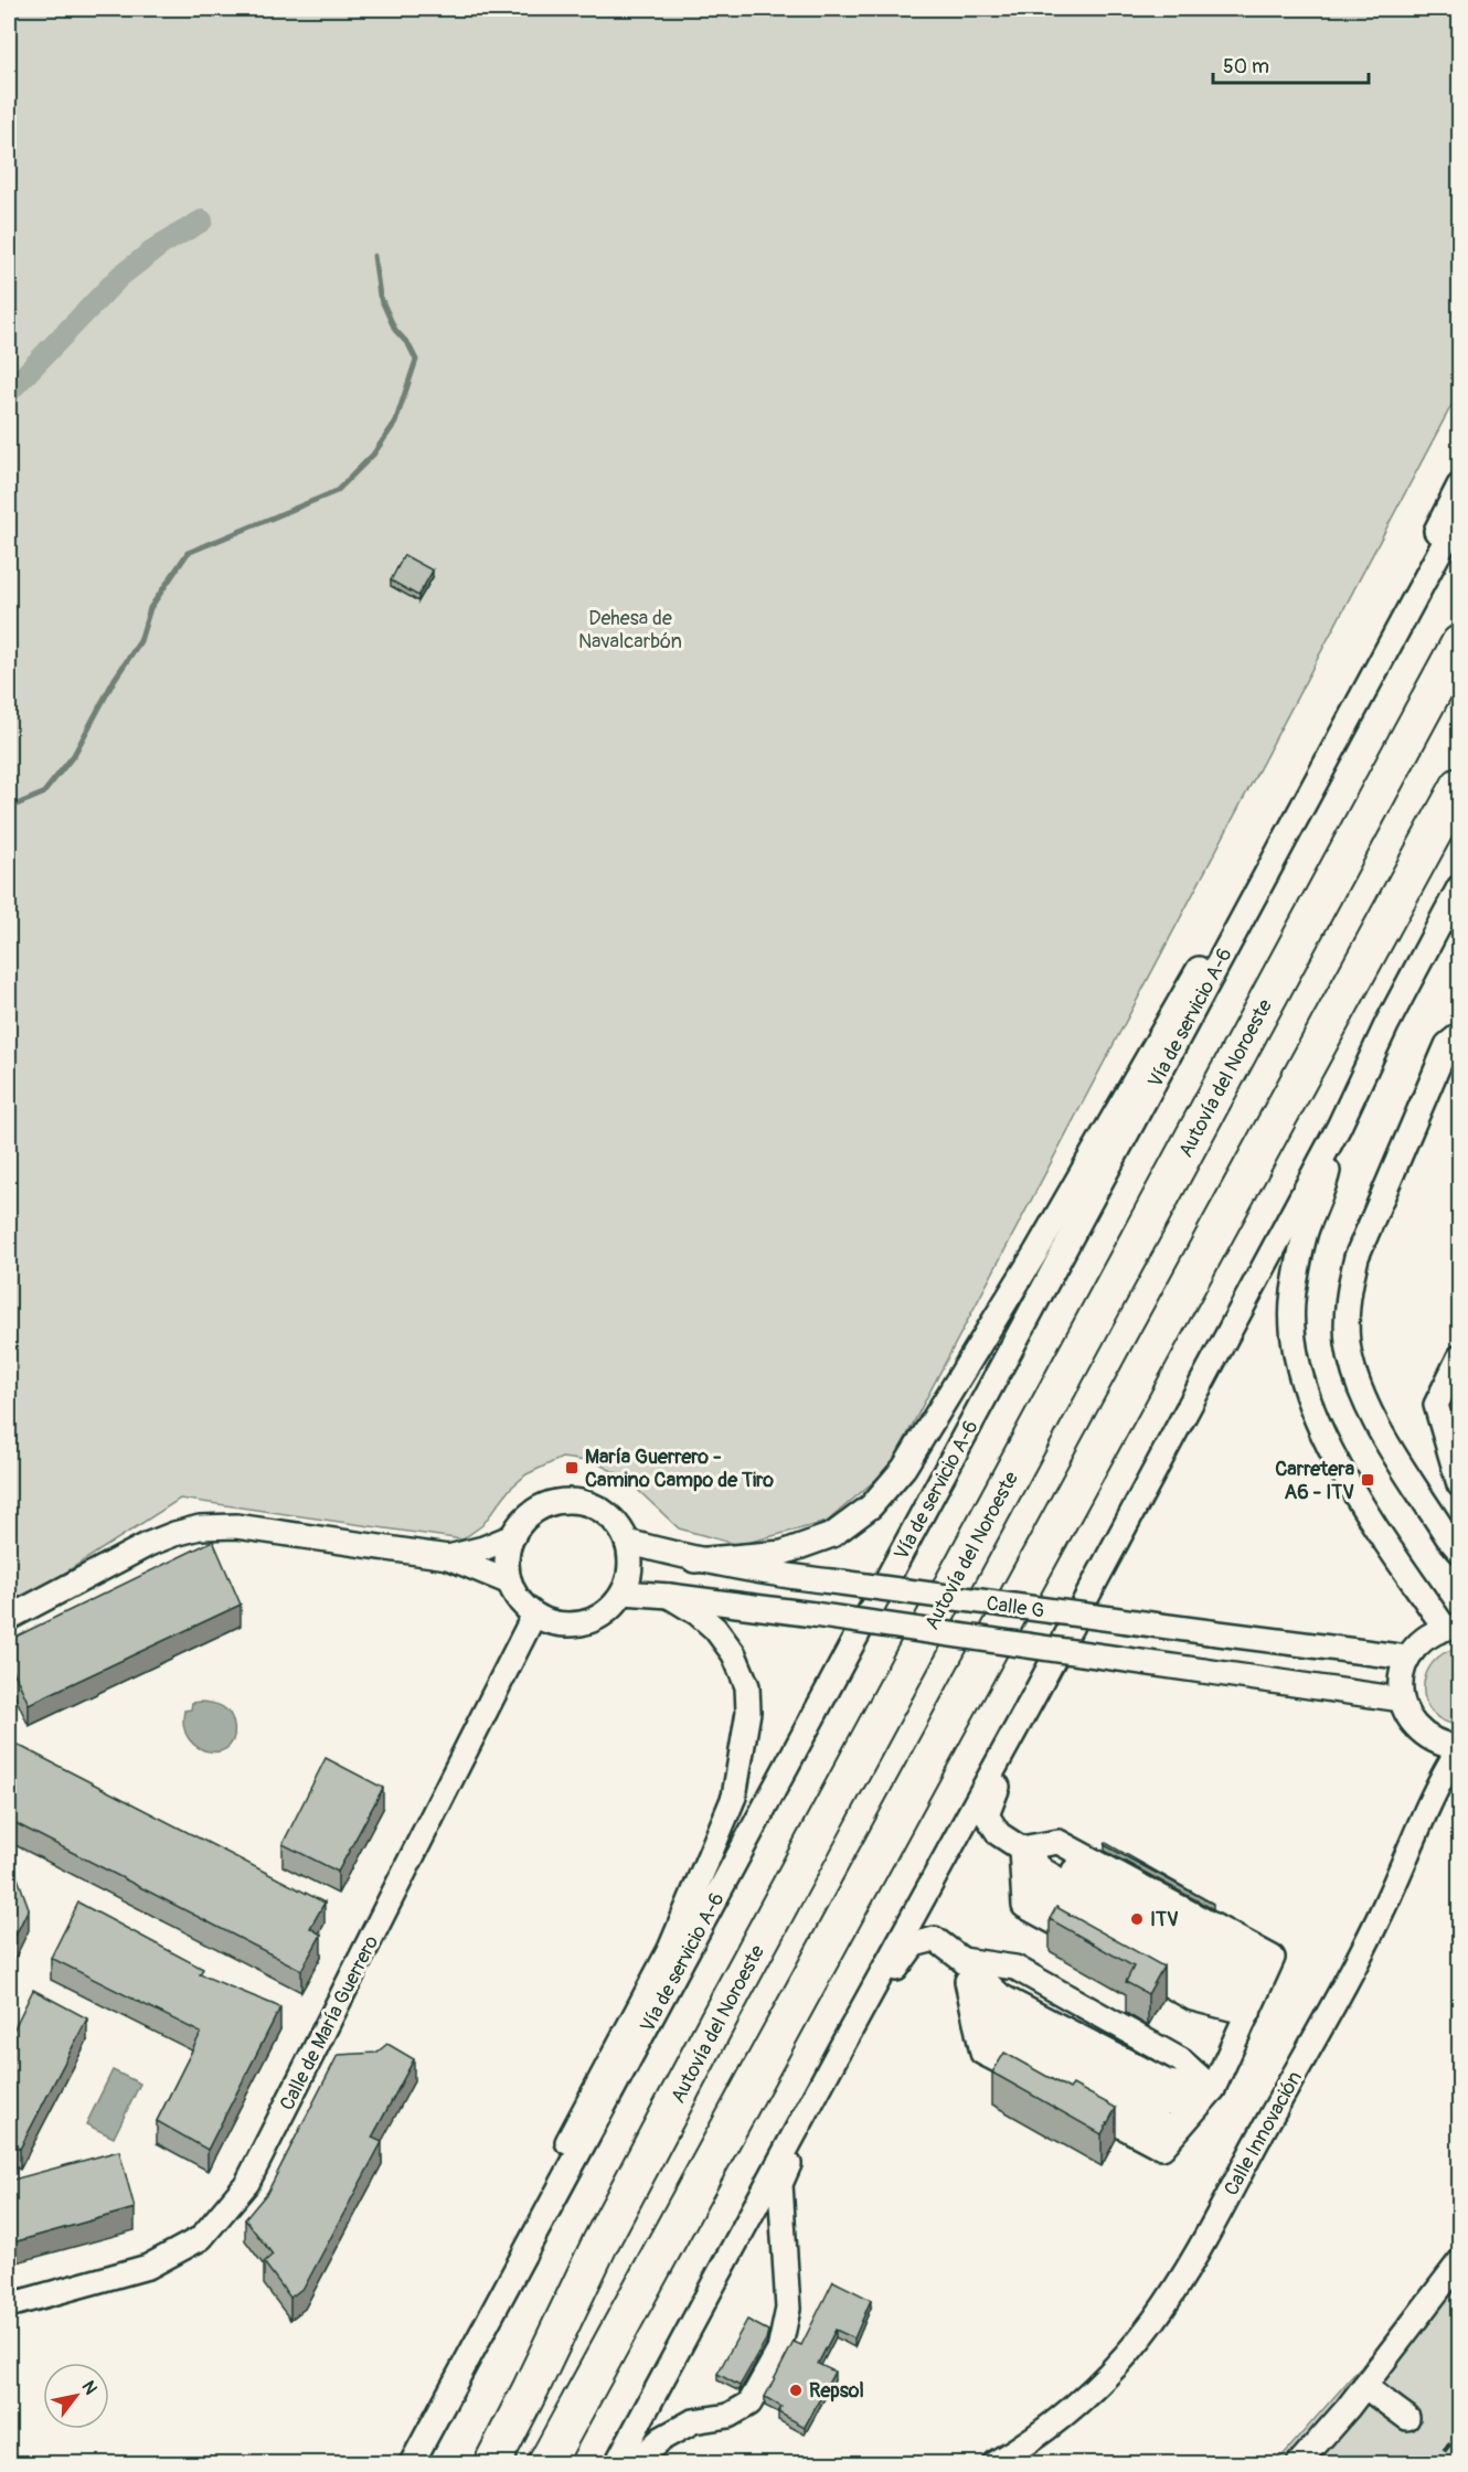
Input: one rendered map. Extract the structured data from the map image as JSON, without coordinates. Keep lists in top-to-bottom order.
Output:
{
  "streets": {
    "highway": ["Autovía del Noroeste"],
    "street": [
      "Vía de servicio A-6",
      "Calle G",
      "Calle de María Guerrero",
      "Calle Innovación"
    ]
  },
  "crossings": [
    ["Calle G", "Calle de María Guerrero"]
  ],
  "parks": ["Dehesa de Navalcarbón"],
  "places": {
    "transit": ["María Guerrero - Camino Campo de Tiro", "Carretera A6 - ITV"],
    "other": ["ITV", "Repsol"]
  },
  "scale_bar": "50 m",
  "north": "top right"
}
